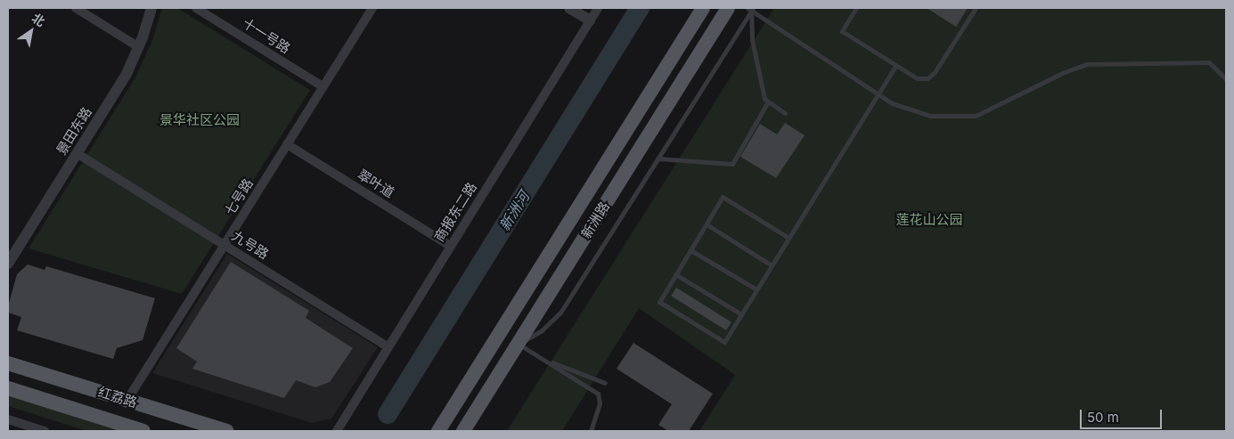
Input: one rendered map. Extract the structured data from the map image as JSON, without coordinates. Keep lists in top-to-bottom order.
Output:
{
  "streets": {
    "main road": ["新洲路", "红荔路"],
    "street": [
      "十一号路",
      "景田东路",
      "翠叶道",
      "七号路",
      "商报东二路",
      "九号路"
    ]
  },
  "crossings": [
    ["十一号路", "七号路"],
    ["景田东路", "九号路"],
    ["翠叶道", "七号路"],
    ["翠叶道", "商报东二路"],
    ["七号路", "九号路"],
    ["七号路", "红荔路"],
    ["商报东二路", "九号路"]
  ],
  "water": ["新洲河"],
  "parks": ["景华社区公园", "莲花山公园"],
  "scale_bar": "50 m",
  "north": "top right"
}
